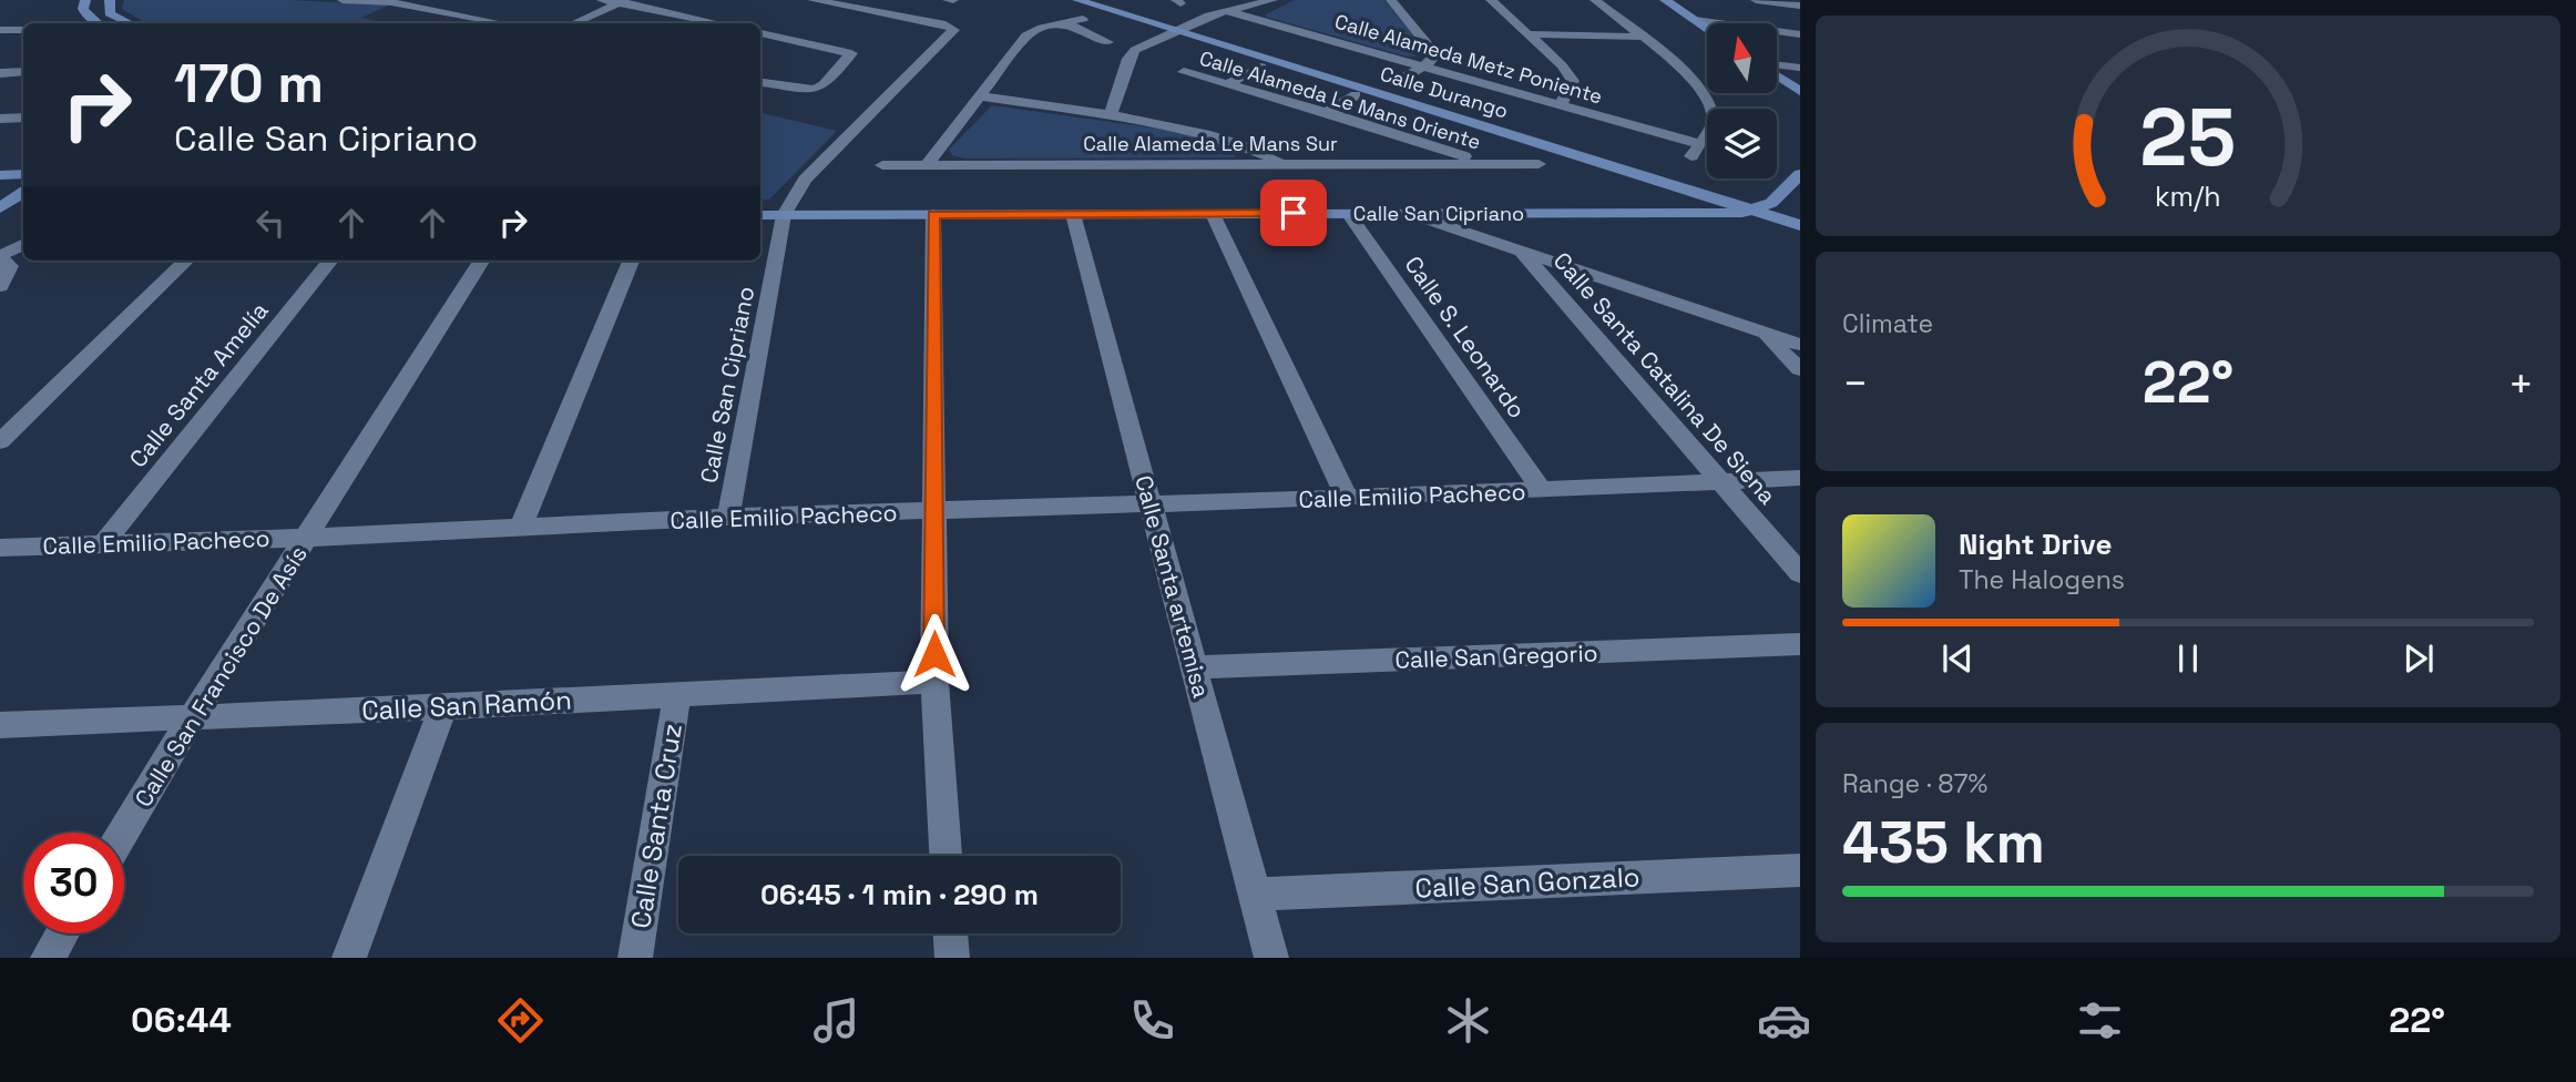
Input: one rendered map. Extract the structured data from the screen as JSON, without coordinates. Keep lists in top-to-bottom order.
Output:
{
  "streets": {
    "street": [
      "Calle Alameda Metz Poniente",
      "Calle Durango",
      "Calle Alameda Le Mans Oriente",
      "Calle Alameda Le Mans Sur",
      "Calle San Cipriano",
      "Calle S. Leonardo",
      "Calle Santa Catalina De Siena",
      "Calle Santa Amelía",
      "Calle Emilio Pacheco",
      "Calle Santa artemisa",
      "Calle San Gregorio",
      "Calle San Francisco De Asís",
      "Calle San Ramón",
      "Calle Santa Cruz",
      "Calle San Gonzalo"
    ]
  },
  "crossings": [
    ["Calle Alameda Metz Poniente", "Calle Durango"],
    ["Calle Durango", "Calle San Cipriano"],
    ["Calle Alameda Le Mans Oriente", "Calle Alameda Le Mans Sur"],
    ["Calle San Cipriano", "Calle S. Leonardo"],
    ["Calle San Cipriano", "Calle Emilio Pacheco"],
    ["Calle San Cipriano", "Calle Santa artemisa"],
    ["Calle S. Leonardo", "Calle Emilio Pacheco"],
    ["Calle Santa Catalina De Siena", "Calle Emilio Pacheco"],
    ["Calle Santa Amelía", "Calle Emilio Pacheco"],
    ["Calle Emilio Pacheco", "Calle Santa artemisa"],
    ["Calle Emilio Pacheco", "Calle San Francisco De Asís"],
    ["Calle Santa artemisa", "Calle San Gregorio"],
    ["Calle Santa artemisa", "Calle San Gonzalo"],
    ["Calle San Francisco De Asís", "Calle San Ramón"],
    ["Calle San Ramón", "Calle Santa Cruz"]
  ],
  "north": "top",
  "page": {
    "turn": ["170 m", "Calle San Cipriano"],
    "tile": [
      "Climate",
      ["Range · 87%", "435 km"]
    ],
    "heat": ["−", "22°", "+"],
    "song": ["Night Drive", "The Halogens"],
    "limit": "30",
    "trip": "06:45 · 1 min · 290 m",
    "tabs": ["06:44", "22°"],
    "gauge": ["25", "km/h"]
  }
}
